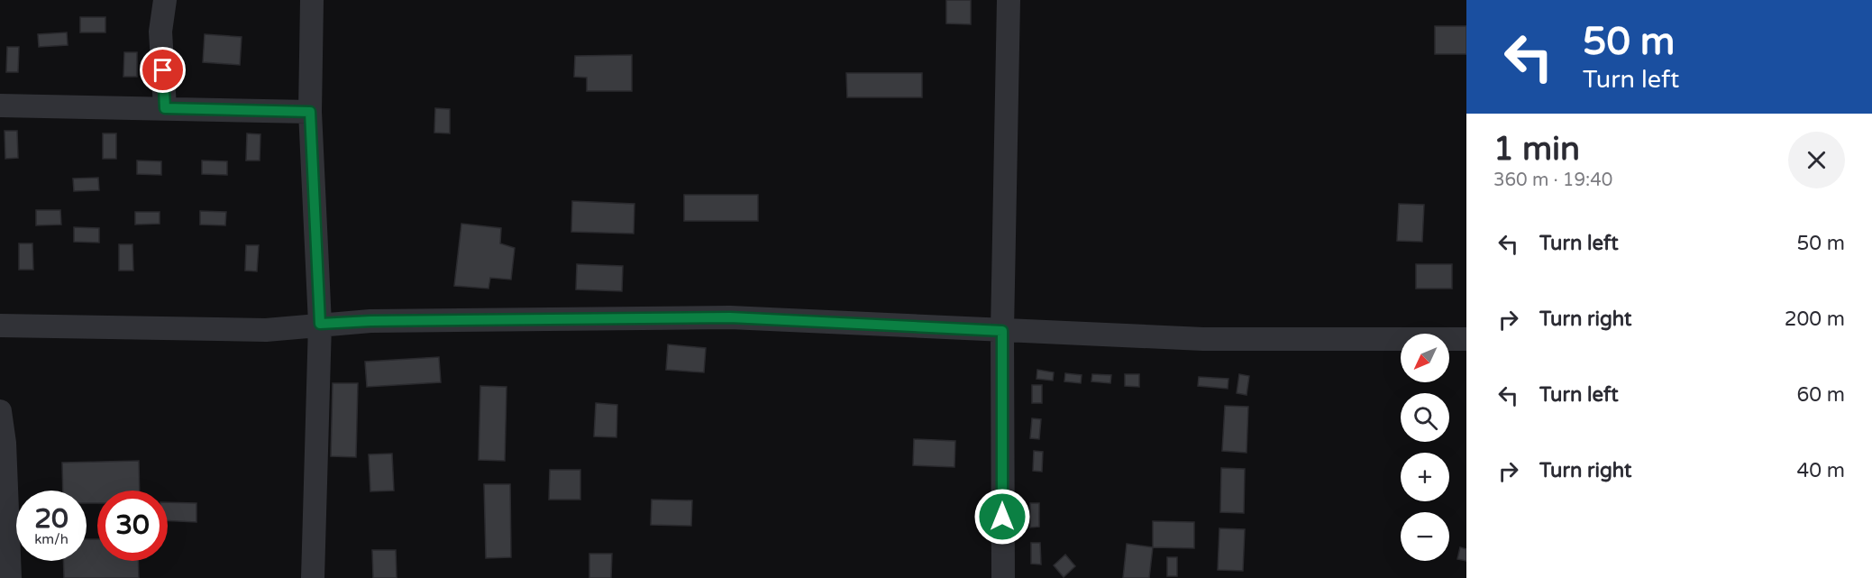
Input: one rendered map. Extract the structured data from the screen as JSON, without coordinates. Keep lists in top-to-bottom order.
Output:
{
  "north": "bottom left",
  "page": {
    "turn": ["50 m", "Turn left"],
    "heading": ["1 min", "360 m · 19:40"],
    "list": [
      {
        "name": "Turn left",
        "value": "50 m"
      },
      {
        "name": "Turn right",
        "value": "200 m"
      },
      {
        "name": "Turn left",
        "value": "60 m"
      },
      {
        "name": "Turn right",
        "value": "40 m"
      }
    ],
    "map_buttons": ["+", "−"],
    "speed": "20 km/h",
    "limit": "30"
  }
}
